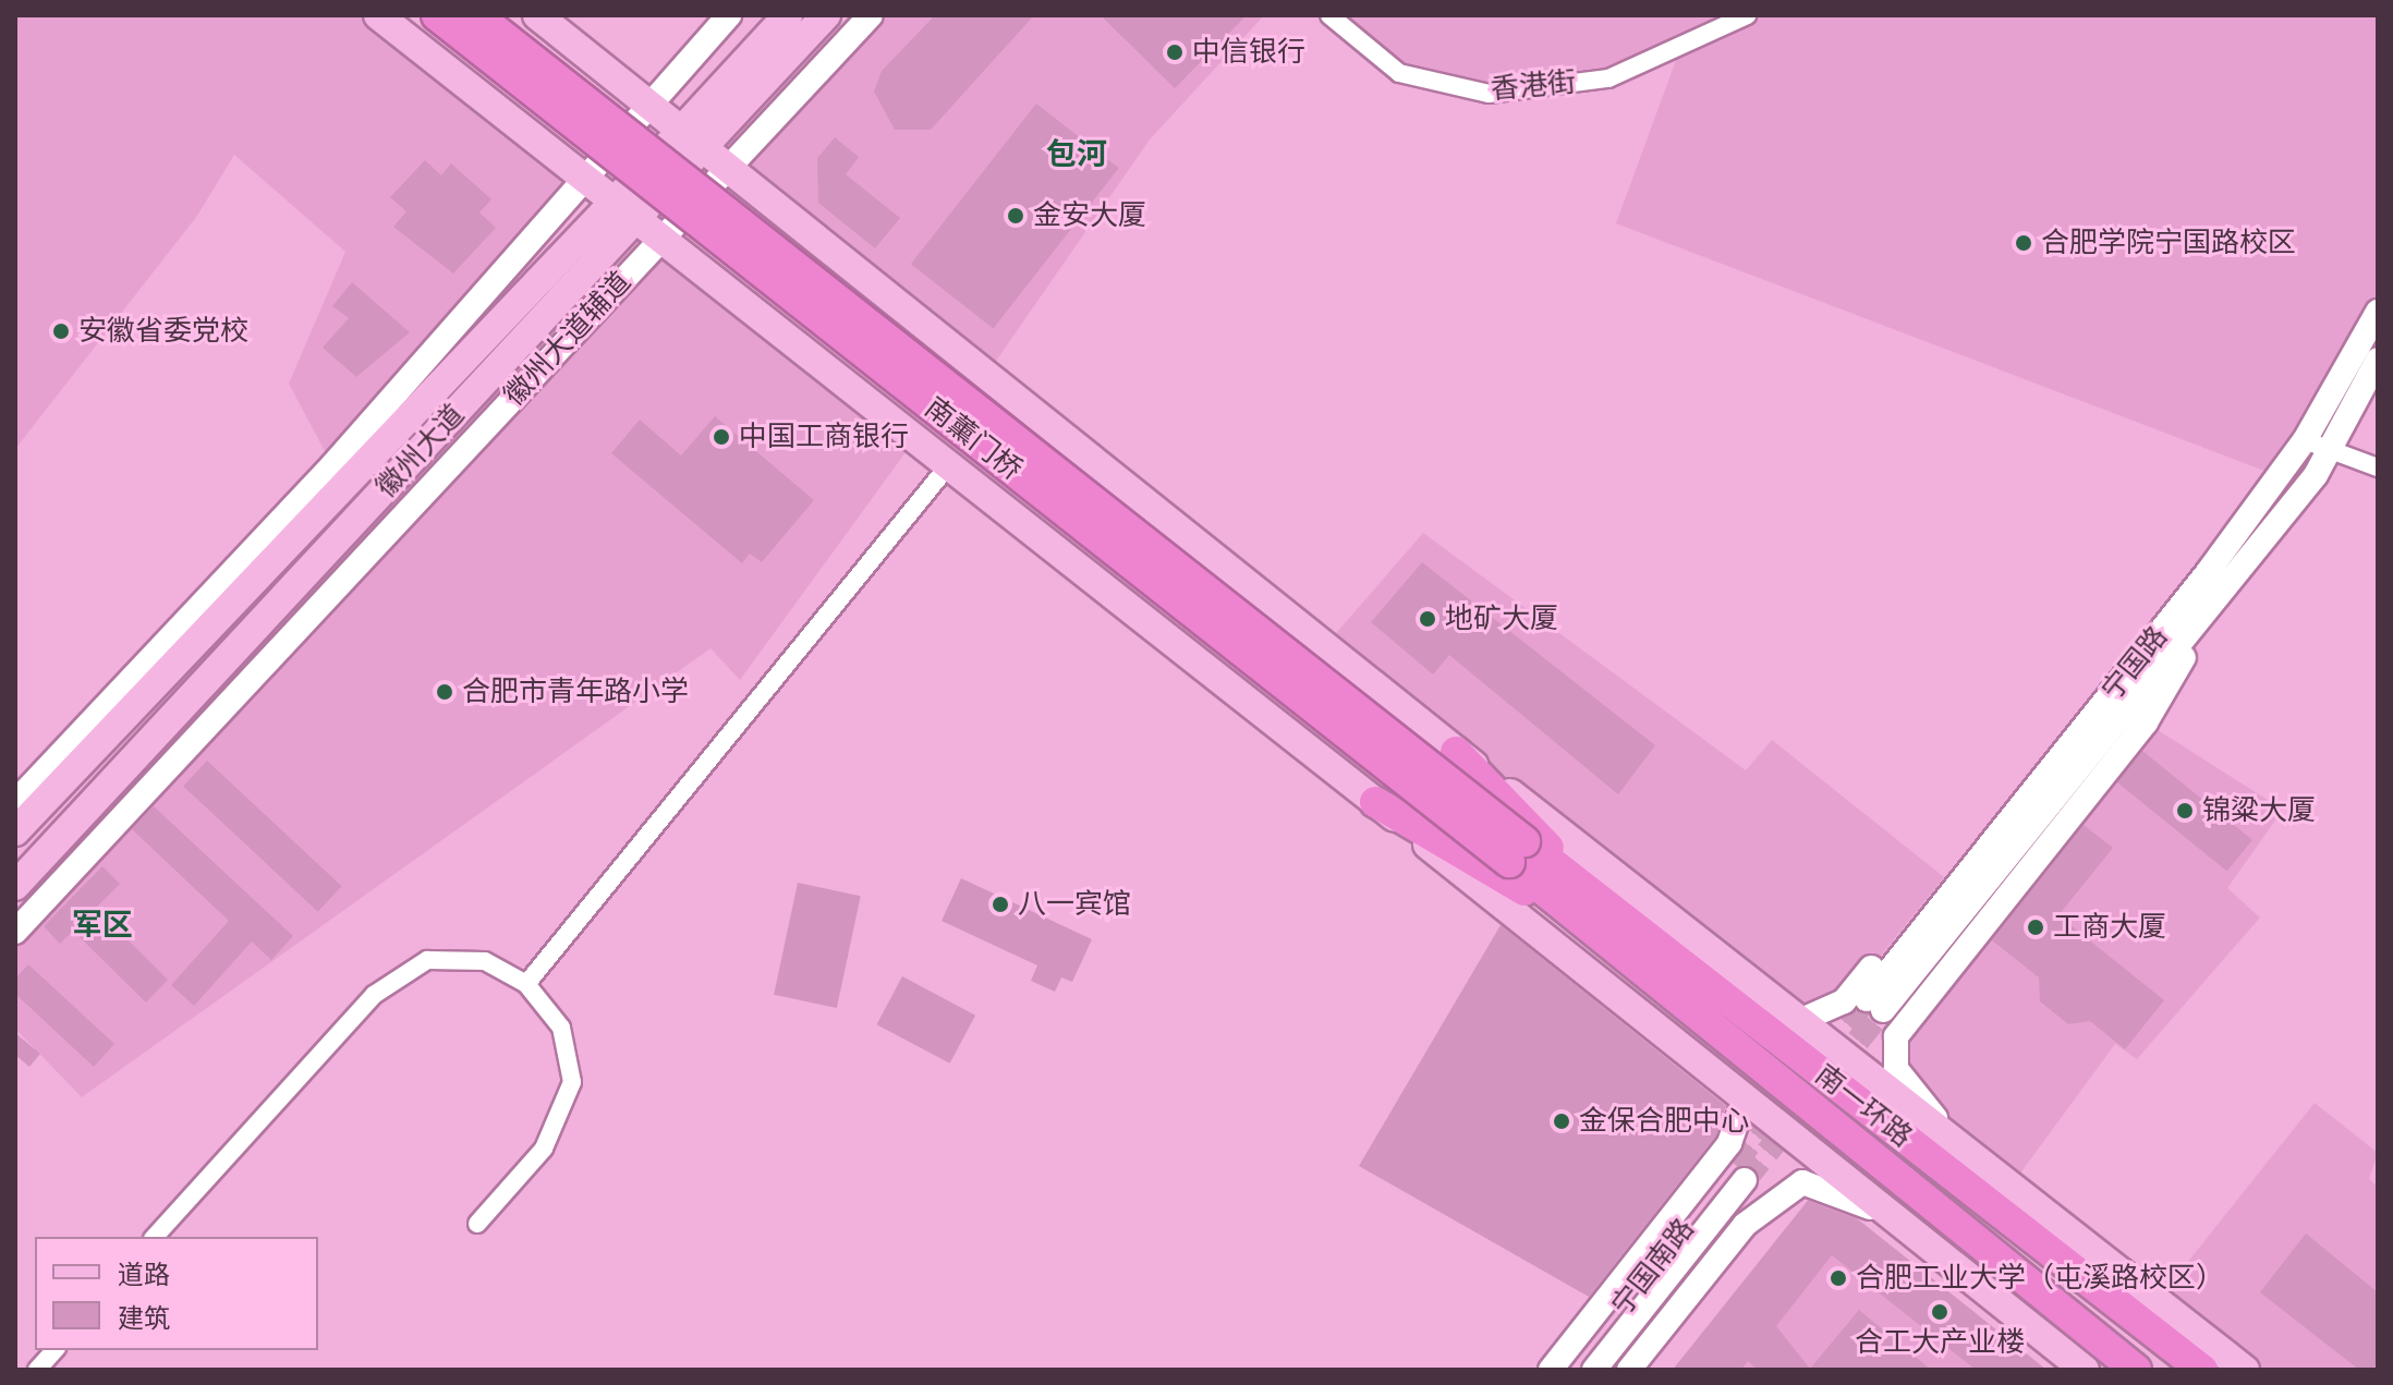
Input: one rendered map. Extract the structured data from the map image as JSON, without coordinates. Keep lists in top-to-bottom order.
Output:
{
  "streets": {
    "highway": ["南薰门桥", "南一环路"],
    "main road": [
      "徽州大道辅道",
      "徽州大道",
      "宁国路",
      "宁国南路"
    ],
    "street": ["香港街"]
  },
  "crossings": [
    ["南薰门桥", "南一环路"]
  ],
  "districts": ["包河", "军区"],
  "places": [
    "中信银行",
    "金安大厦",
    "合肥学院宁国路校区",
    "安徽省委党校",
    "中国工商银行",
    "地矿大厦",
    "合肥市青年路小学",
    "锦粱大厦",
    "八一宾馆",
    "工商大厦",
    "金保合肥中心",
    "合肥工业大学（屯溪路校区）",
    "合工大产业楼"
  ],
  "legend": ["道路", "建筑"]
}
